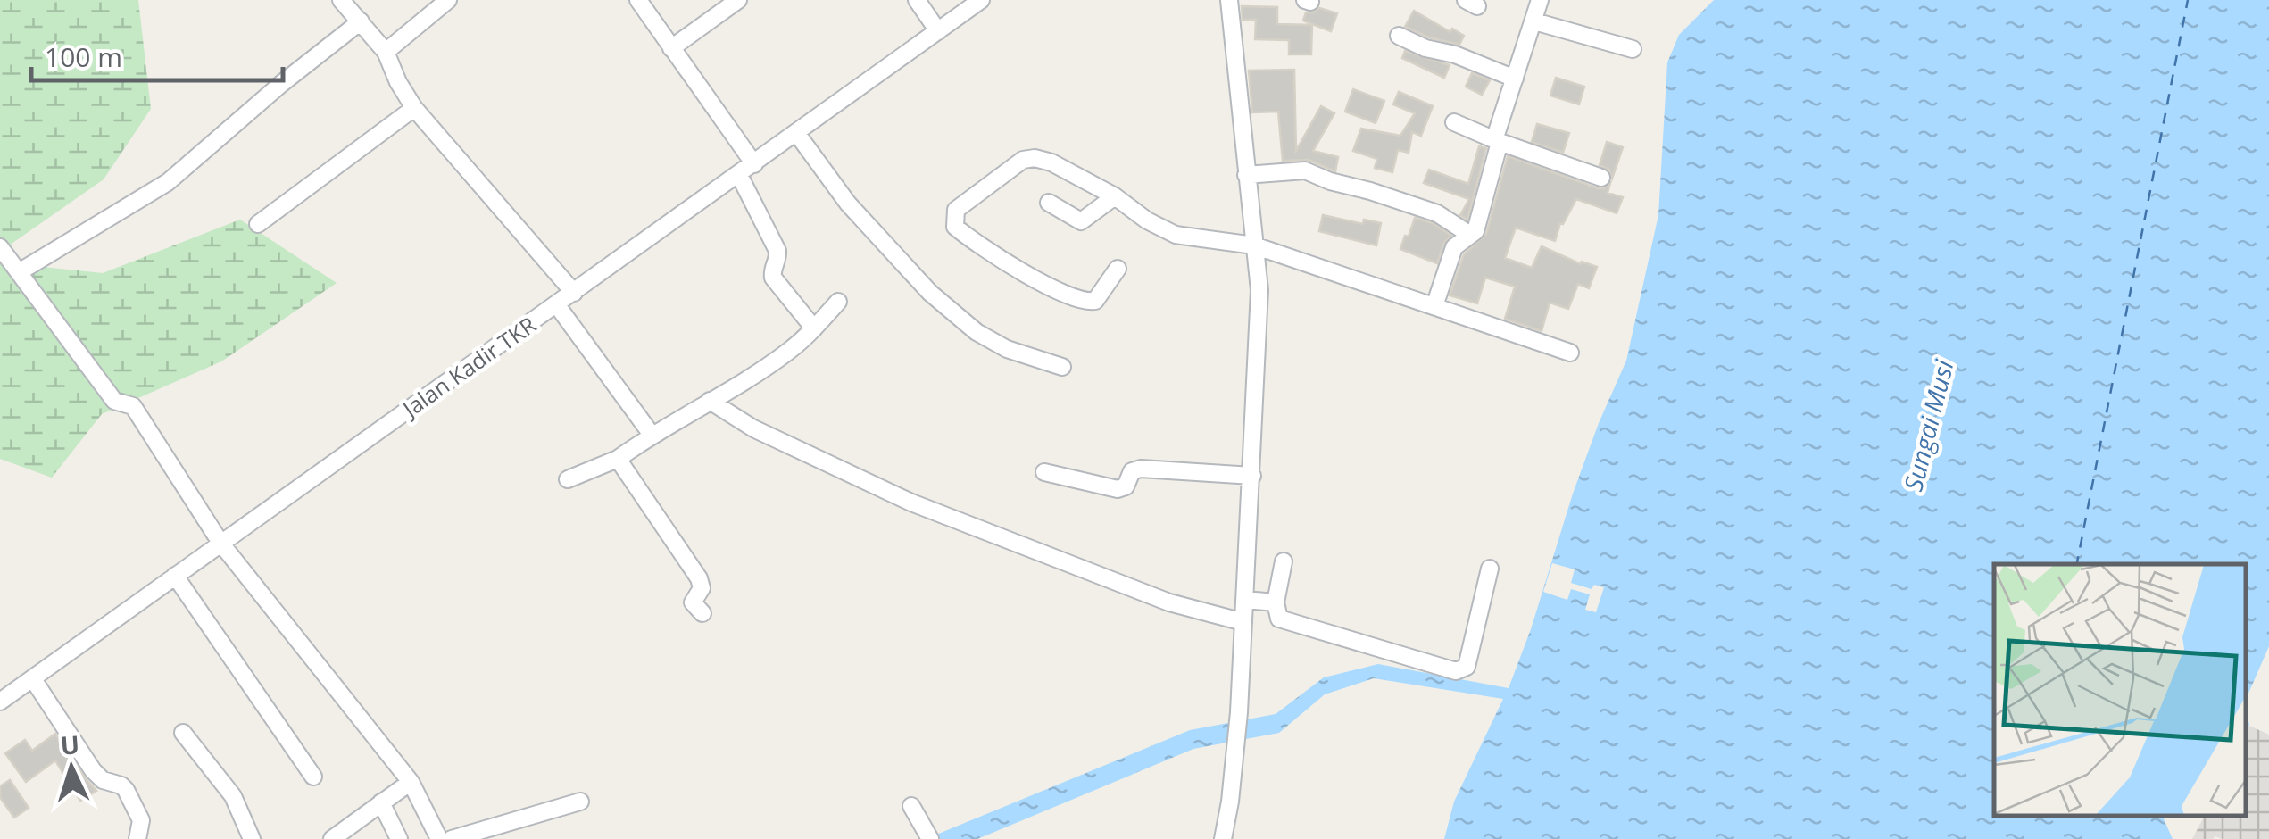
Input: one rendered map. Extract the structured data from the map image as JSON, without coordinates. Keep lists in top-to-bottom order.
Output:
{
  "streets": {
    "street": ["Jalan Kadir TKR"]
  },
  "water": ["Sungai Musi"],
  "scale_bar": "100 m",
  "north": "top"
}
